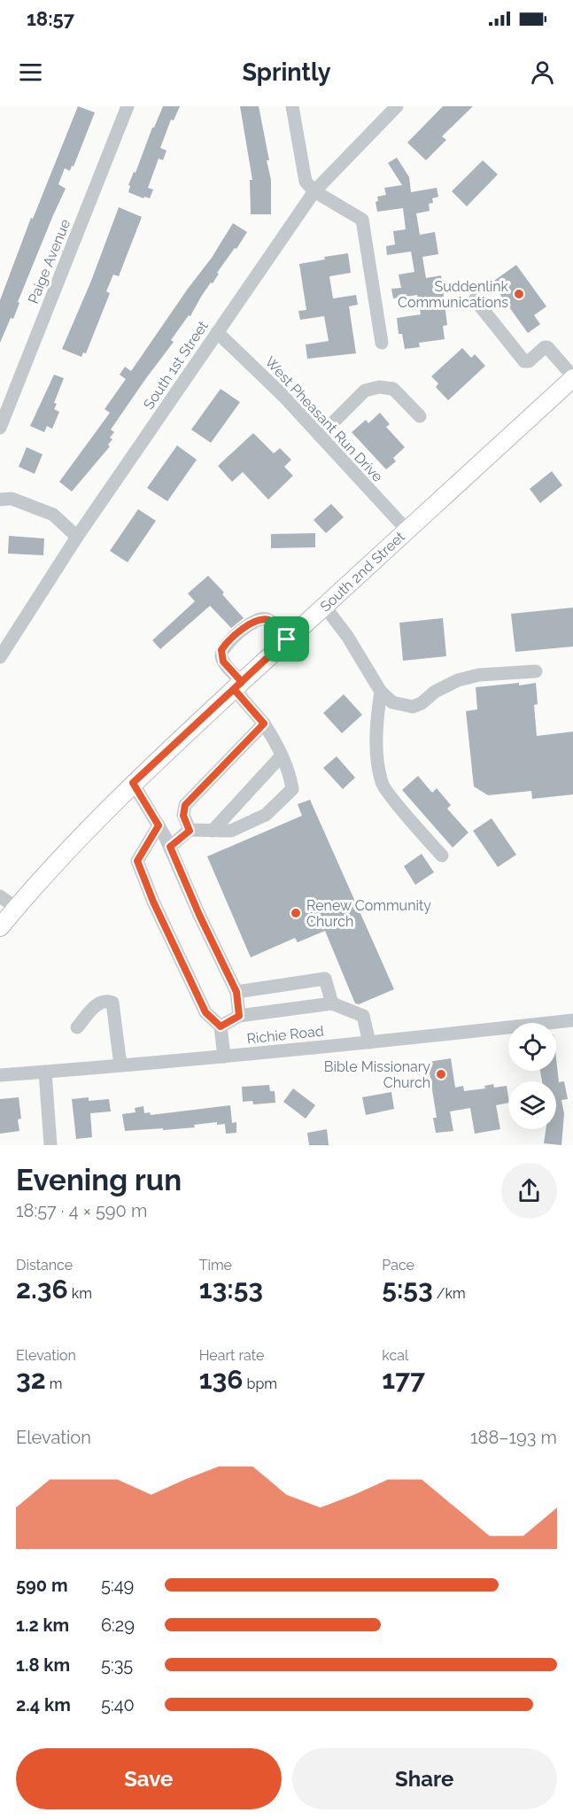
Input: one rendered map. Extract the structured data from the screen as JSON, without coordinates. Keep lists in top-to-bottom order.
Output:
{
  "streets": {
    "main road": ["South 2nd Street"],
    "street": [
      "Paige Avenue",
      "South 1st Street",
      "West Pheasant Run Drive",
      "Richie Road"
    ]
  },
  "crossings": [
    ["South 1st Street", "West Pheasant Run Drive"],
    ["West Pheasant Run Drive", "South 2nd Street"]
  ],
  "places": ["Suddenlink Communications", "Renew Community Church", "Bible Missionary Church"],
  "page": {
    "status": "18:57",
    "header": "Sprintly",
    "heading": ["Evening run", "18:57 · 4 × 590 m"],
    "stats": [
      ["Distance", "2.36 km"],
      ["Time", "13:53"],
      ["Pace", "5:53 /km"],
      ["Elevation", "32 m"],
      ["Heart rate", "136 bpm"],
      ["kcal", "177"]
    ],
    "chart": ["Elevation", "188–193 m"],
    "list": [
      {
        "name": "590 m",
        "note": "5:49"
      },
      {
        "name": "1.2 km",
        "note": "6:29"
      },
      {
        "name": "1.8 km",
        "note": "5:35"
      },
      {
        "name": "2.4 km",
        "note": "5:40"
      }
    ],
    "buttons": ["Save", "Share"]
  }
}
